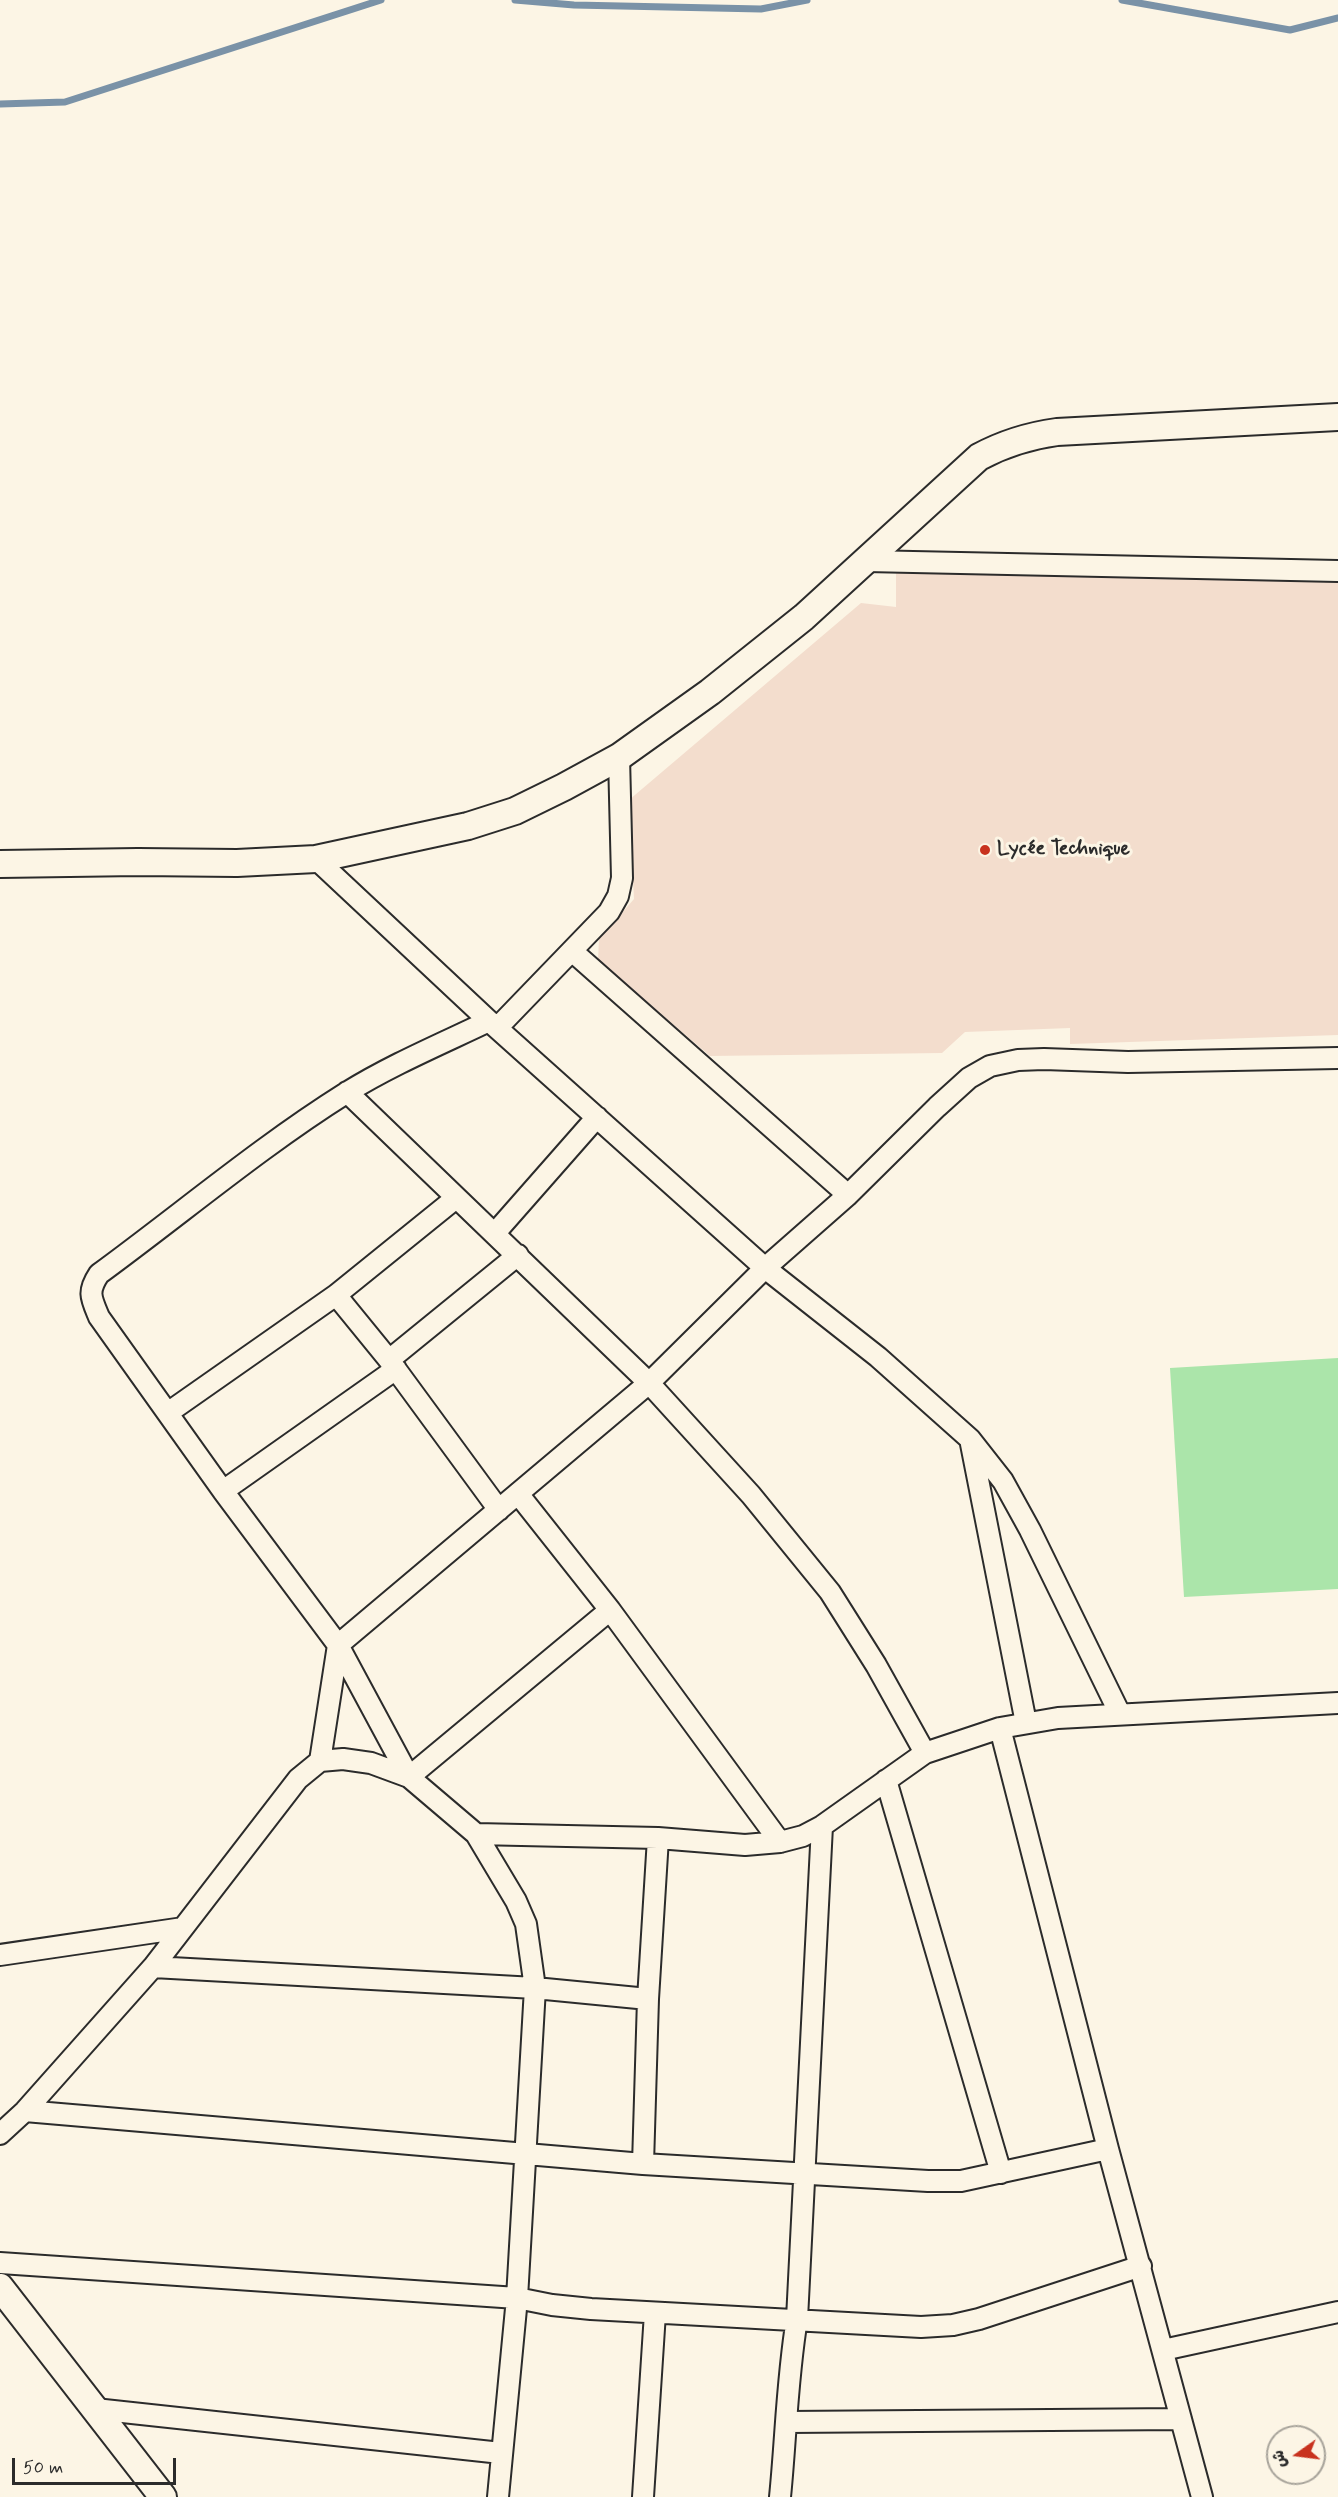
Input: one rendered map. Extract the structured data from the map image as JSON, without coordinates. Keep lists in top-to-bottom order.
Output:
{
  "places": ["Lycée Technique"],
  "scale_bar": "50 m",
  "north": "left"
}
